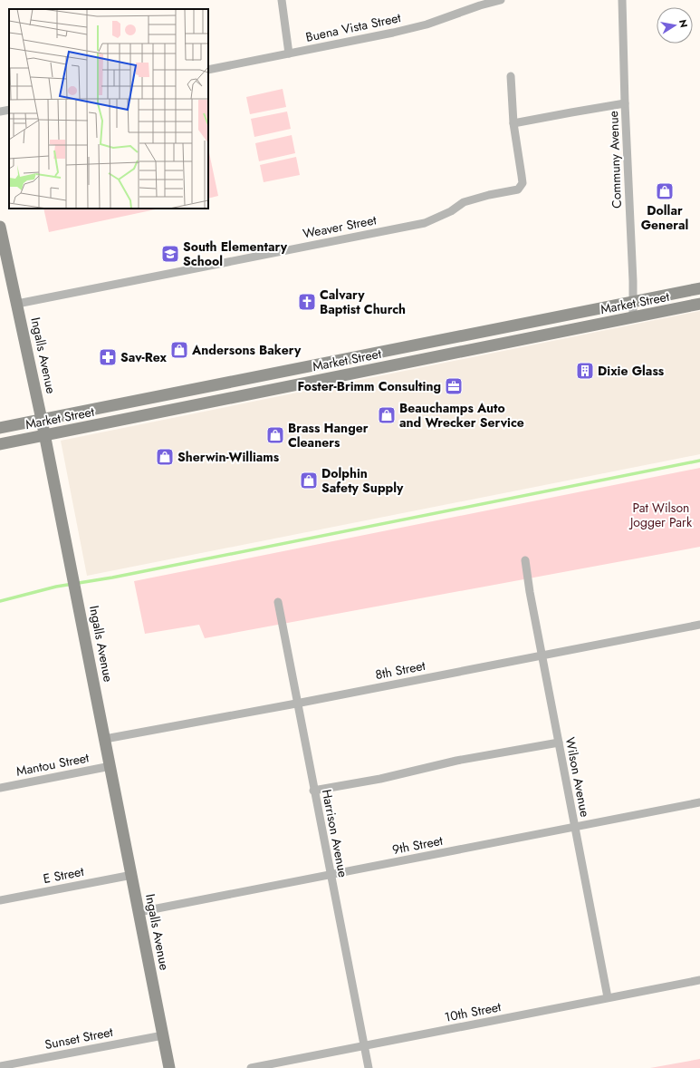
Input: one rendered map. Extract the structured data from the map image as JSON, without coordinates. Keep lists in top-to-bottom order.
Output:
{
  "streets": {
    "main road": ["Market Street", "Ingalls Avenue"],
    "street": [
      "Buena Vista Street",
      "Communy Avenue",
      "Weaver Street",
      "8th Street",
      "Mantou Street",
      "Wilson Avenue",
      "Harrison Avenue",
      "9th Street",
      "E Street",
      "10th Street",
      "Sunset Street"
    ]
  },
  "crossings": [
    ["Communy Avenue", "Market Street"],
    ["Weaver Street", "Ingalls Avenue"],
    ["Market Street", "Ingalls Avenue"],
    ["Ingalls Avenue", "8th Street"],
    ["Ingalls Avenue", "Mantou Street"],
    ["Ingalls Avenue", "9th Street"],
    ["Ingalls Avenue", "E Street"],
    ["Ingalls Avenue", "Sunset Street"],
    ["8th Street", "Wilson Avenue"],
    ["8th Street", "Harrison Avenue"],
    ["Wilson Avenue", "9th Street"],
    ["Wilson Avenue", "10th Street"],
    ["Harrison Avenue", "9th Street"],
    ["Harrison Avenue", "10th Street"]
  ],
  "parks": ["Pat Wilson Jogger Park"],
  "places": {
    "shop": [
      "Dollar General",
      "Andersons Bakery",
      "Beauchamps Auto and Wrecker Service",
      "Brass Hanger Cleaners",
      "Sherwin-Williams",
      "Dolphin Safety Supply"
    ],
    "school or university": ["South Elementary School"],
    "church": ["Calvary Baptist Church"],
    "pharmacy": ["Sav-Rex"],
    "building": ["Dixie Glass"],
    "office": ["Foster-Brimm Consulting"]
  },
  "north": "right"
}
